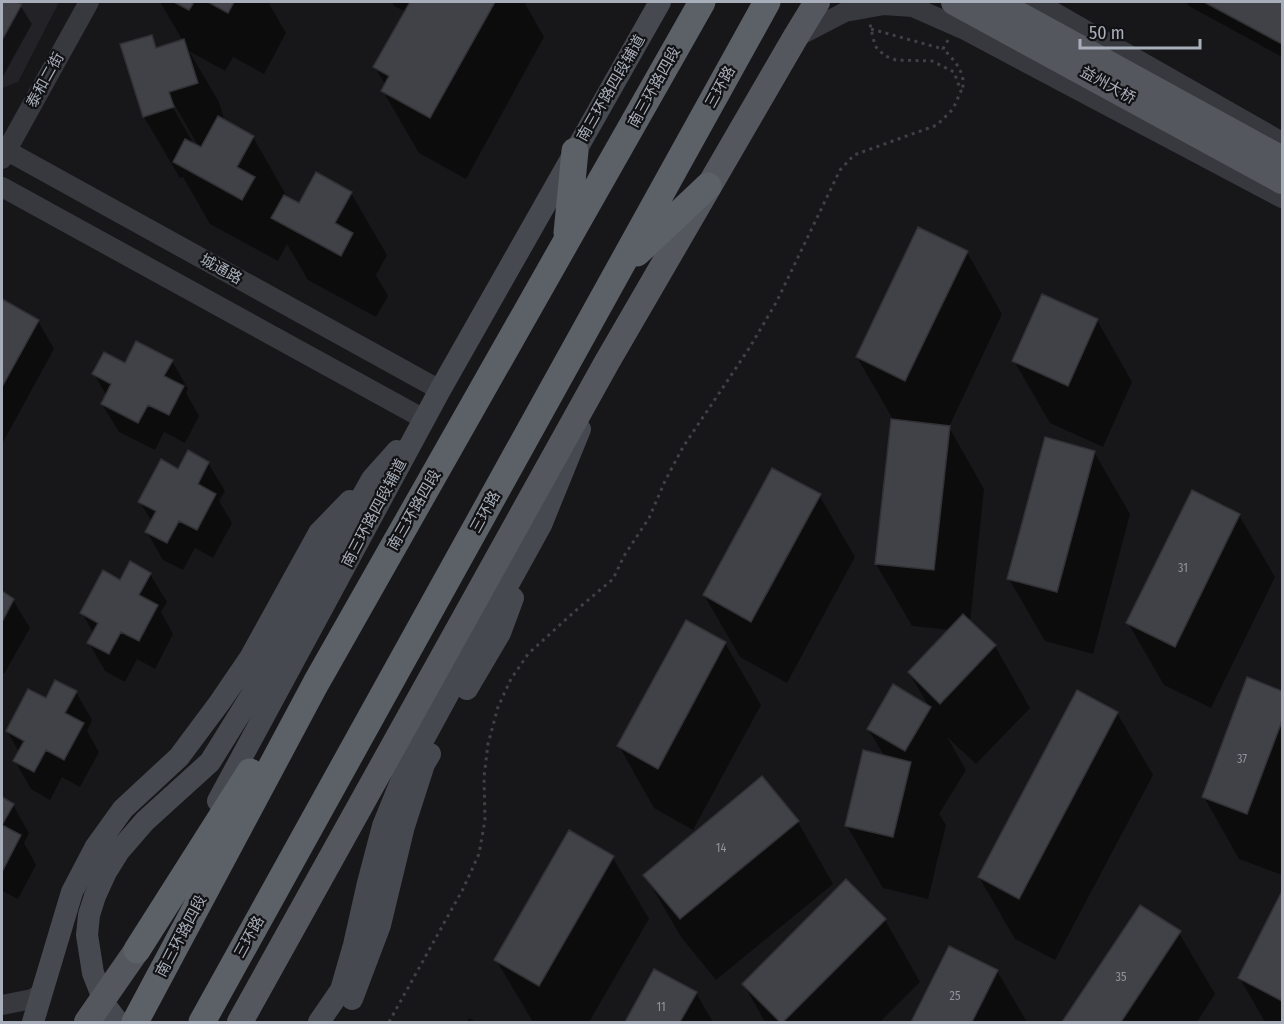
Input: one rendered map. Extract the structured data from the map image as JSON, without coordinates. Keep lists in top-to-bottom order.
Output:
{
  "streets": {
    "highway": ["南三环路四段", "三环路"],
    "main road": ["益州大桥", "南三环路四段辅道"],
    "street": ["泰和二街", "城通路"]
  },
  "crossings": [
    ["泰和二街", "城通路"],
    ["南三环路四段辅道", "城通路"]
  ],
  "house_numbers": [
    "31",
    "37",
    "14",
    "35",
    "25",
    "11"
  ],
  "scale_bar": "50 m"
}
